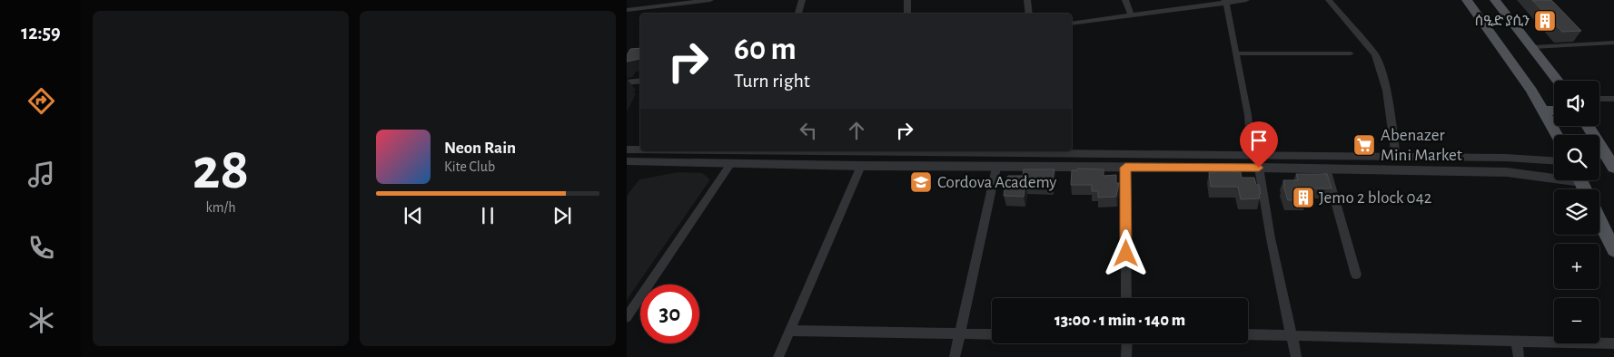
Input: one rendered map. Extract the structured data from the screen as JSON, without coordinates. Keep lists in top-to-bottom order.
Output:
{
  "places": {
    "building": ["ሰዒድ ያሲን", "Jemo 2 block 042"],
    "supermarket": ["Abenazer Mini Market"],
    "school or university": ["Cordova Academy"]
  },
  "page": {
    "tabs": "12:59",
    "tile": ["28", "km/h"],
    "turn": ["60 m", "Turn right"],
    "map_buttons": ["+", "−"],
    "song": ["Neon Rain", "Kite Club"],
    "limit": "30",
    "trip": "13:00 · 1 min · 140 m"
  }
}
